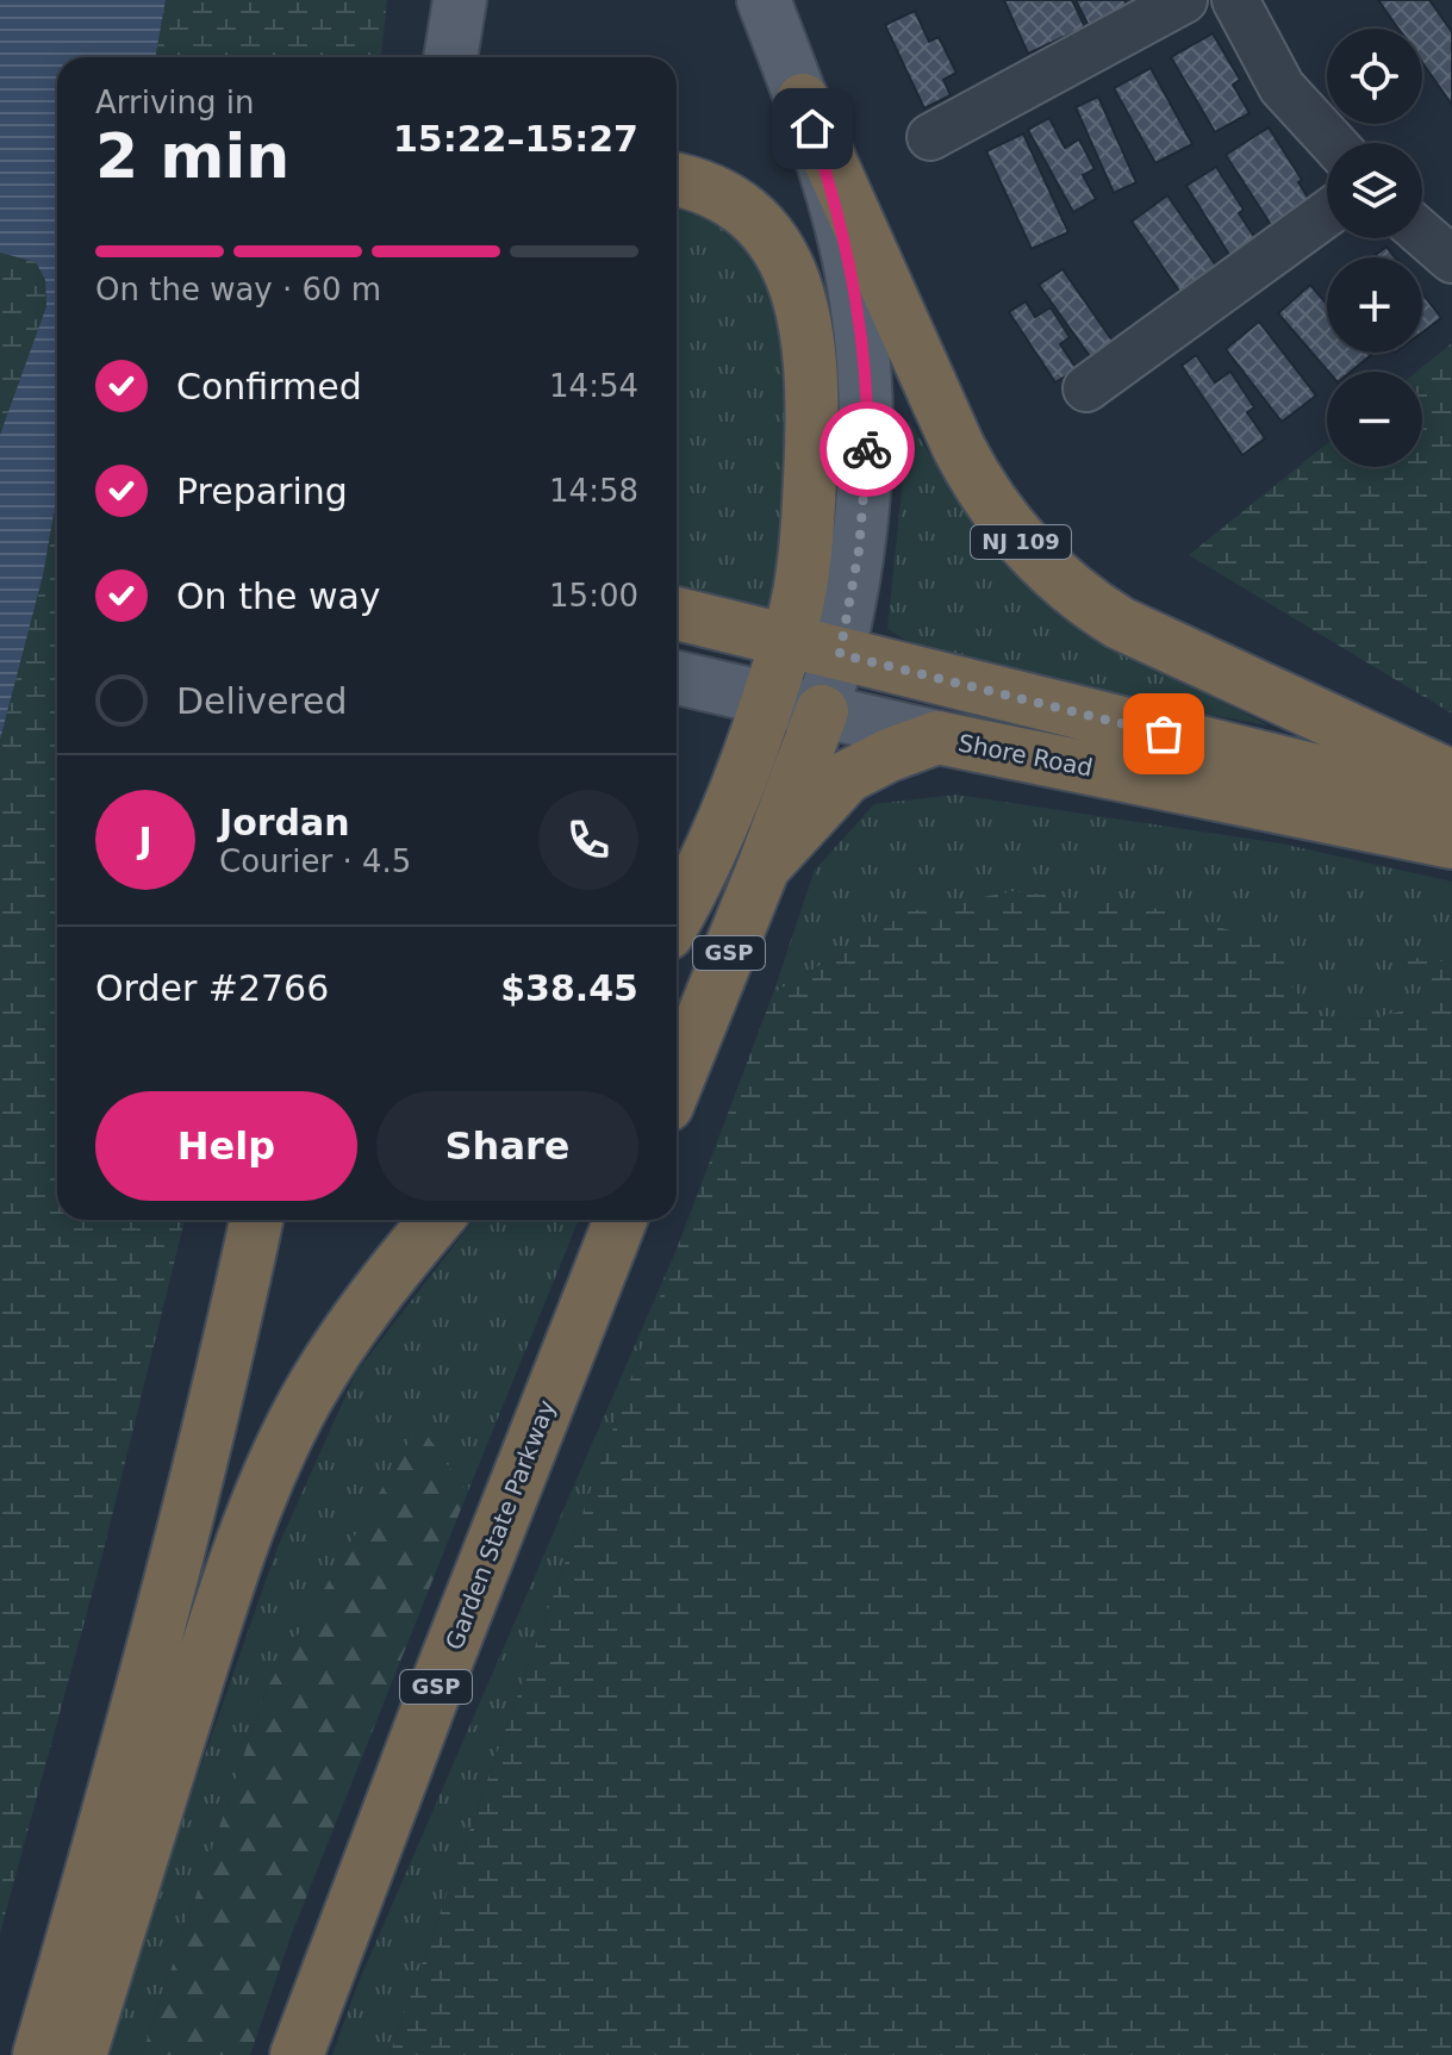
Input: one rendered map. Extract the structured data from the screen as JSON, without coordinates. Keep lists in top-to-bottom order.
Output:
{
  "streets": {
    "highway": [
      "NJ 109",
      "Shore Road",
      "GSP",
      "Garden State Parkway"
    ]
  },
  "crossings": [
    ["NJ 109", "GSP"],
    ["Shore Road", "GSP"]
  ],
  "page": {
    "map_buttons": ["+", "−"],
    "heading": ["2 min", "Arriving in", "15:22–15:27"],
    "panel": [
      "Jordan",
      "Courier · 4.5",
      "Order #2766",
      "$38.45"
    ],
    "bar": "On the way · 60 m",
    "list": [
      ["Confirmed", "14:54"],
      ["Preparing", "14:58"],
      ["On the way", "15:00"],
      "Delivered"
    ],
    "round": "J",
    "buttons": ["Help", "Share"]
  }
}
